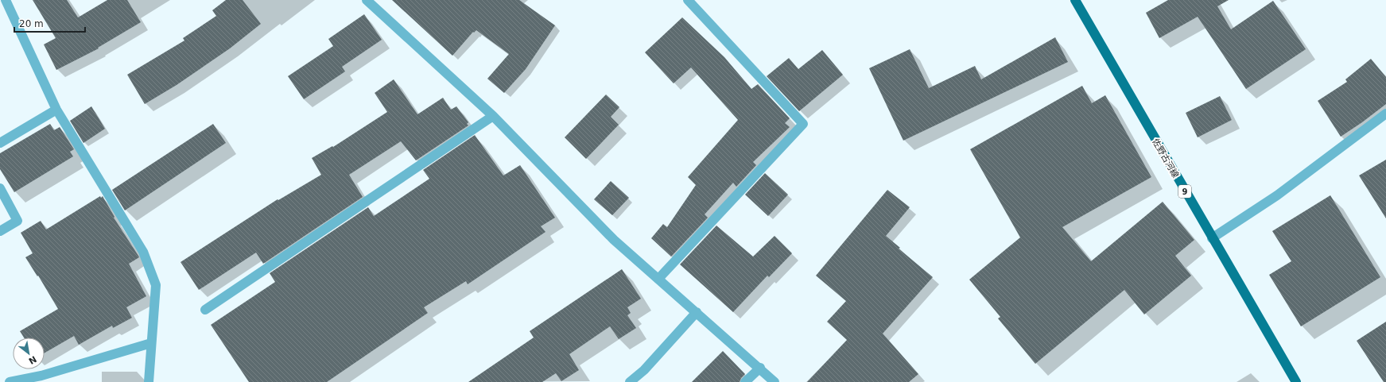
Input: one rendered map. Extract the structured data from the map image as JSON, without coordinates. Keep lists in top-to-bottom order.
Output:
{
  "streets": {
    "main road": ["佐野古河線", "9"]
  },
  "scale_bar": "20 m",
  "north": "bottom right"
}
